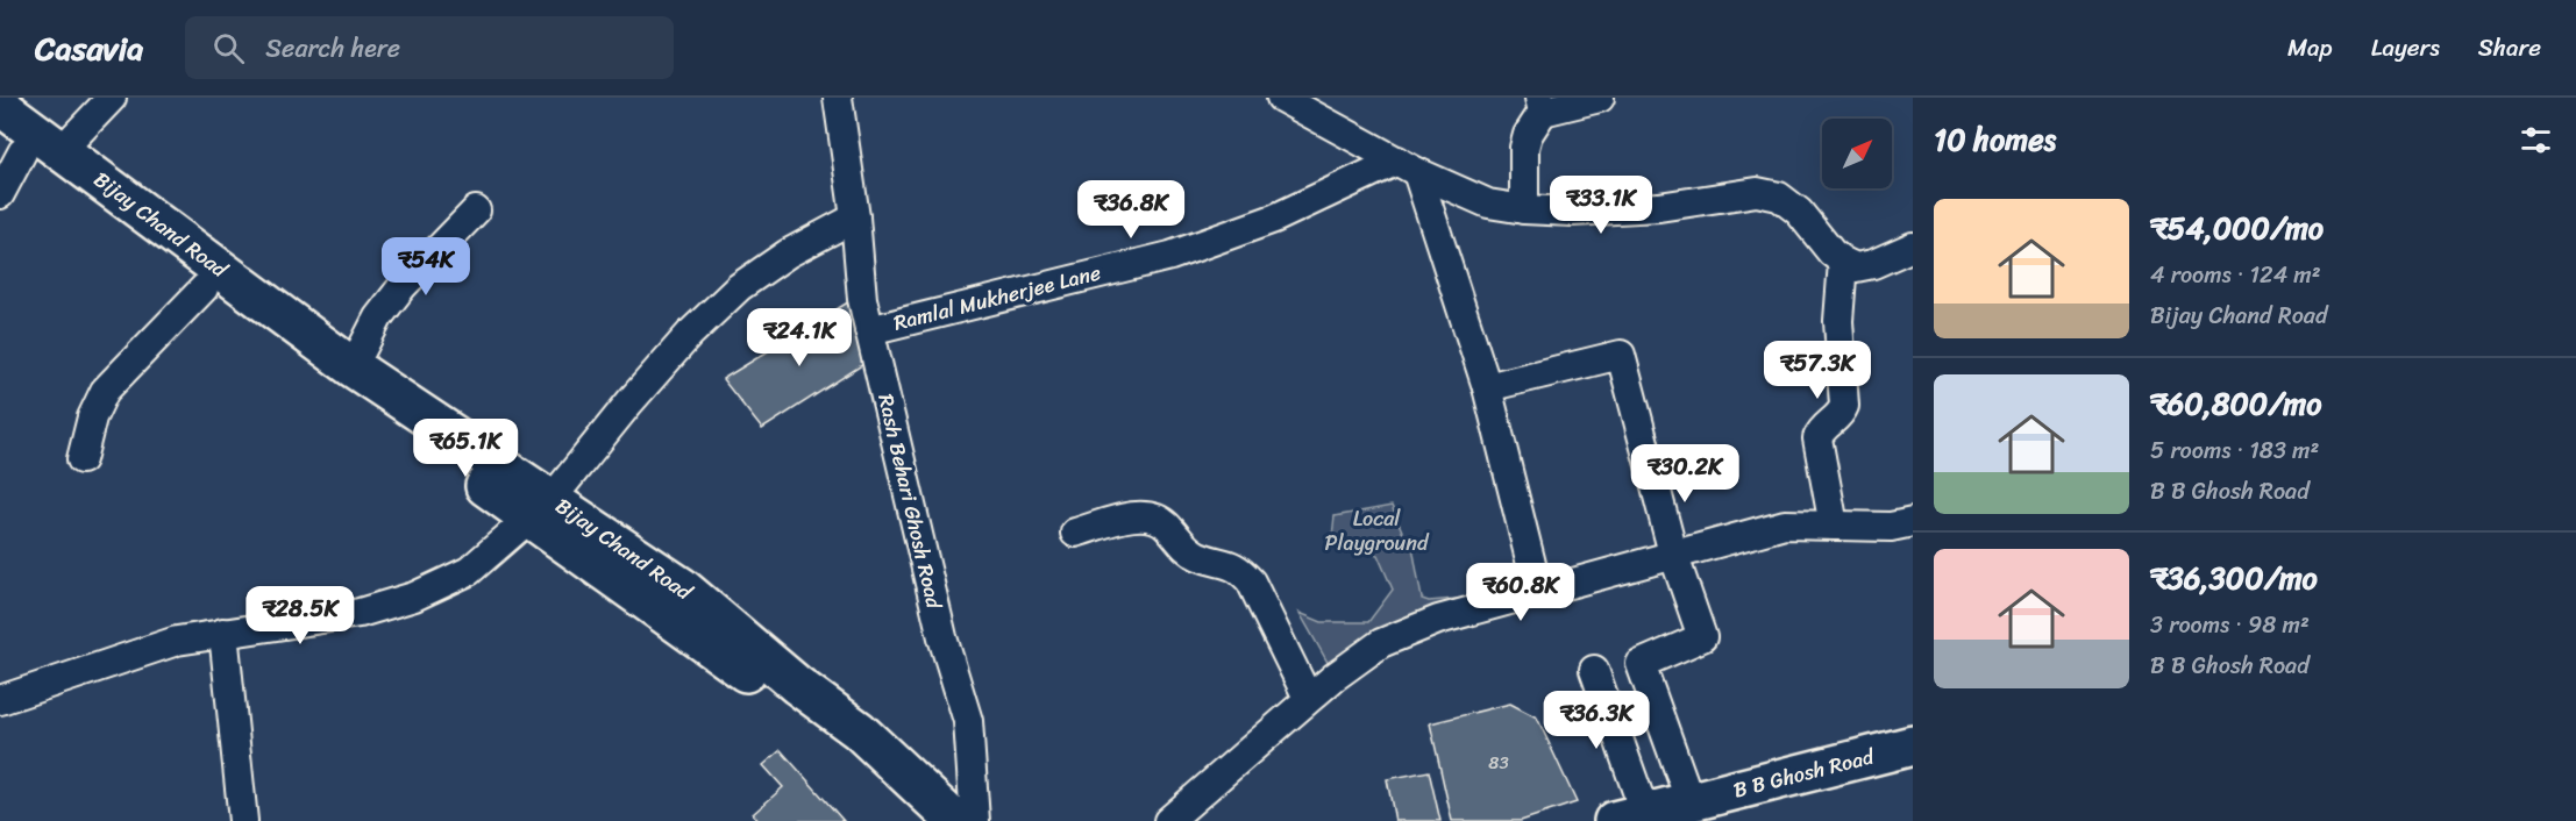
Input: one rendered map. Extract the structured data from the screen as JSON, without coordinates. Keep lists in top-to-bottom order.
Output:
{
  "streets": {
    "main road": ["Bijay Chand Road", "B B Ghosh Road"],
    "street": ["Ramlal Mukherjee Lane", "Rash Behari Ghosh Road"]
  },
  "crossings": [
    ["Ramlal Mukherjee Lane", "Rash Behari Ghosh Road"]
  ],
  "parks": ["Local Playground"],
  "house_numbers": ["83"],
  "north": "top right",
  "page": {
    "header": "Casavia",
    "search": "Search here",
    "nav": ["Map", "Layers", "Share"],
    "heading": "10 homes",
    "price": [
      "₹33.1K",
      "₹36.8K",
      "₹54K",
      "₹24.1K",
      "₹57.3K",
      "₹65.1K",
      "₹30.2K",
      "₹60.8K",
      "₹28.5K",
      "₹36.3K"
    ],
    "list": [
      {
        "name": "₹54,000/mo",
        "note": "4 rooms · 124 m² · Bijay Chand Road"
      },
      {
        "name": "₹60,800/mo",
        "note": "5 rooms · 183 m² · B B Ghosh Road"
      },
      {
        "name": "₹36,300/mo",
        "note": "3 rooms · 98 m² · B B Ghosh Road"
      }
    ]
  }
}
